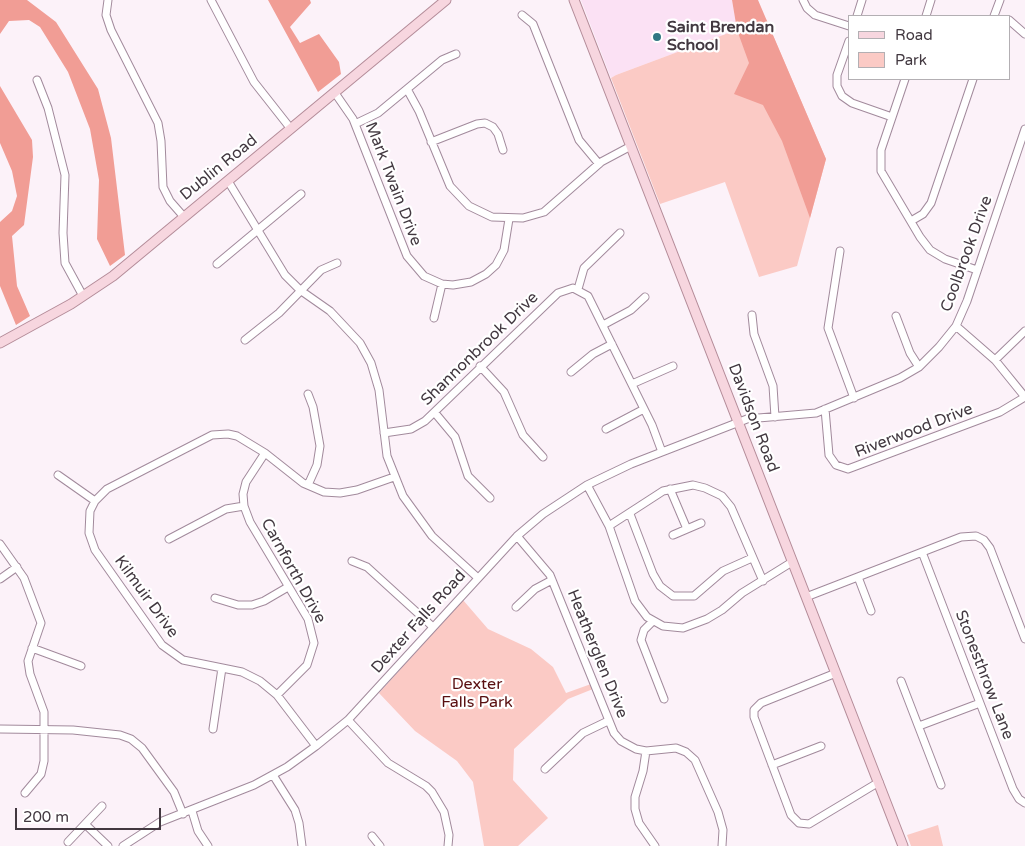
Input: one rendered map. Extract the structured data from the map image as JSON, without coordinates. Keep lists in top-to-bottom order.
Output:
{
  "streets": {
    "main road": ["Dublin Road", "Davidson Road"],
    "street": [
      "Mark Twain Drive",
      "Coolbrook Drive",
      "Shannonbrook Drive",
      "Riverwood Drive",
      "Carnforth Drive",
      "Kilmuir Drive",
      "Dexter Falls Road",
      "Heatherglen Drive",
      "Stonesthrow Lane"
    ]
  },
  "crossings": [
    ["Dublin Road", "Mark Twain Drive"],
    ["Coolbrook Drive", "Davidson Road"],
    ["Coolbrook Drive", "Riverwood Drive"],
    ["Coolbrook Drive", "Dexter Falls Road"],
    ["Davidson Road", "Dexter Falls Road"],
    ["Carnforth Drive", "Kilmuir Drive"],
    ["Kilmuir Drive", "Dexter Falls Road"],
    ["Dexter Falls Road", "Heatherglen Drive"]
  ],
  "parks": ["Dexter Falls Park"],
  "places": ["Saint Brendan School"],
  "legend": ["Road", "Park"],
  "scale_bar": "200 m"
}
